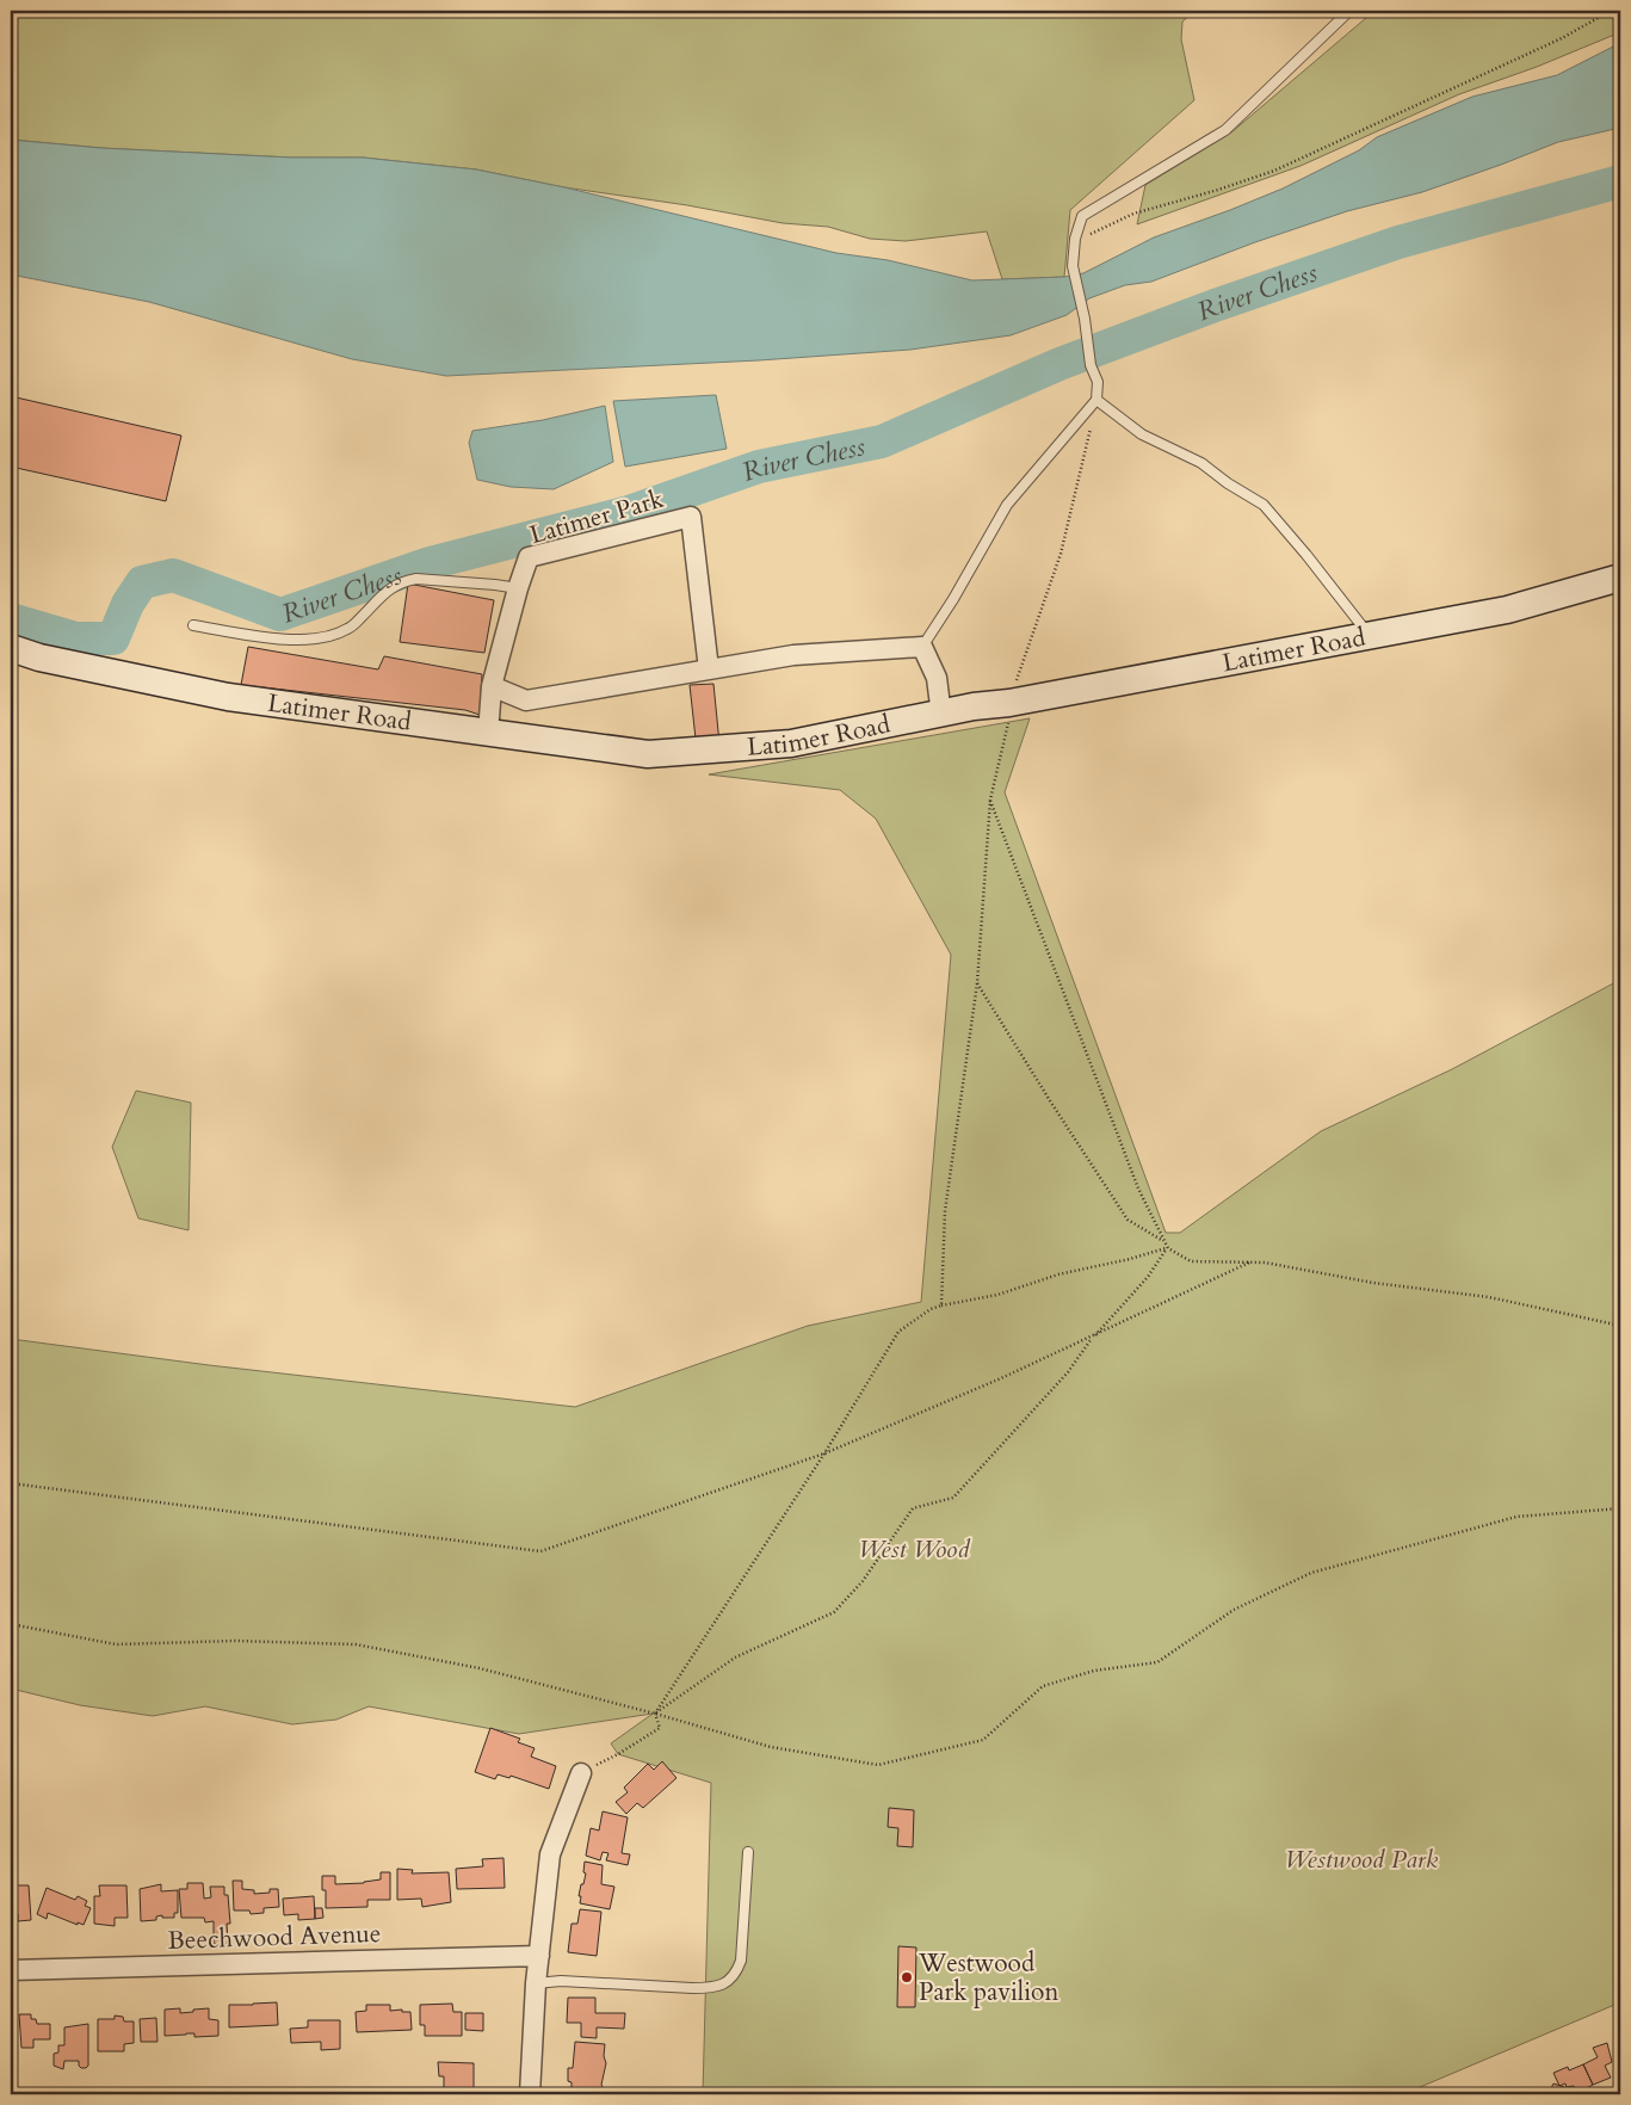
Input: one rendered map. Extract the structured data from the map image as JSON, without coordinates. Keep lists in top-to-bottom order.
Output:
{
  "streets": {
    "street": ["Latimer Park", "Latimer Road", "Beechwood Avenue"]
  },
  "crossings": [
    ["Latimer Park", "Latimer Road"]
  ],
  "water": ["River Chess"],
  "parks": ["West Wood", "Westwood Park"],
  "places": ["Westwood Park pavilion"]
}
